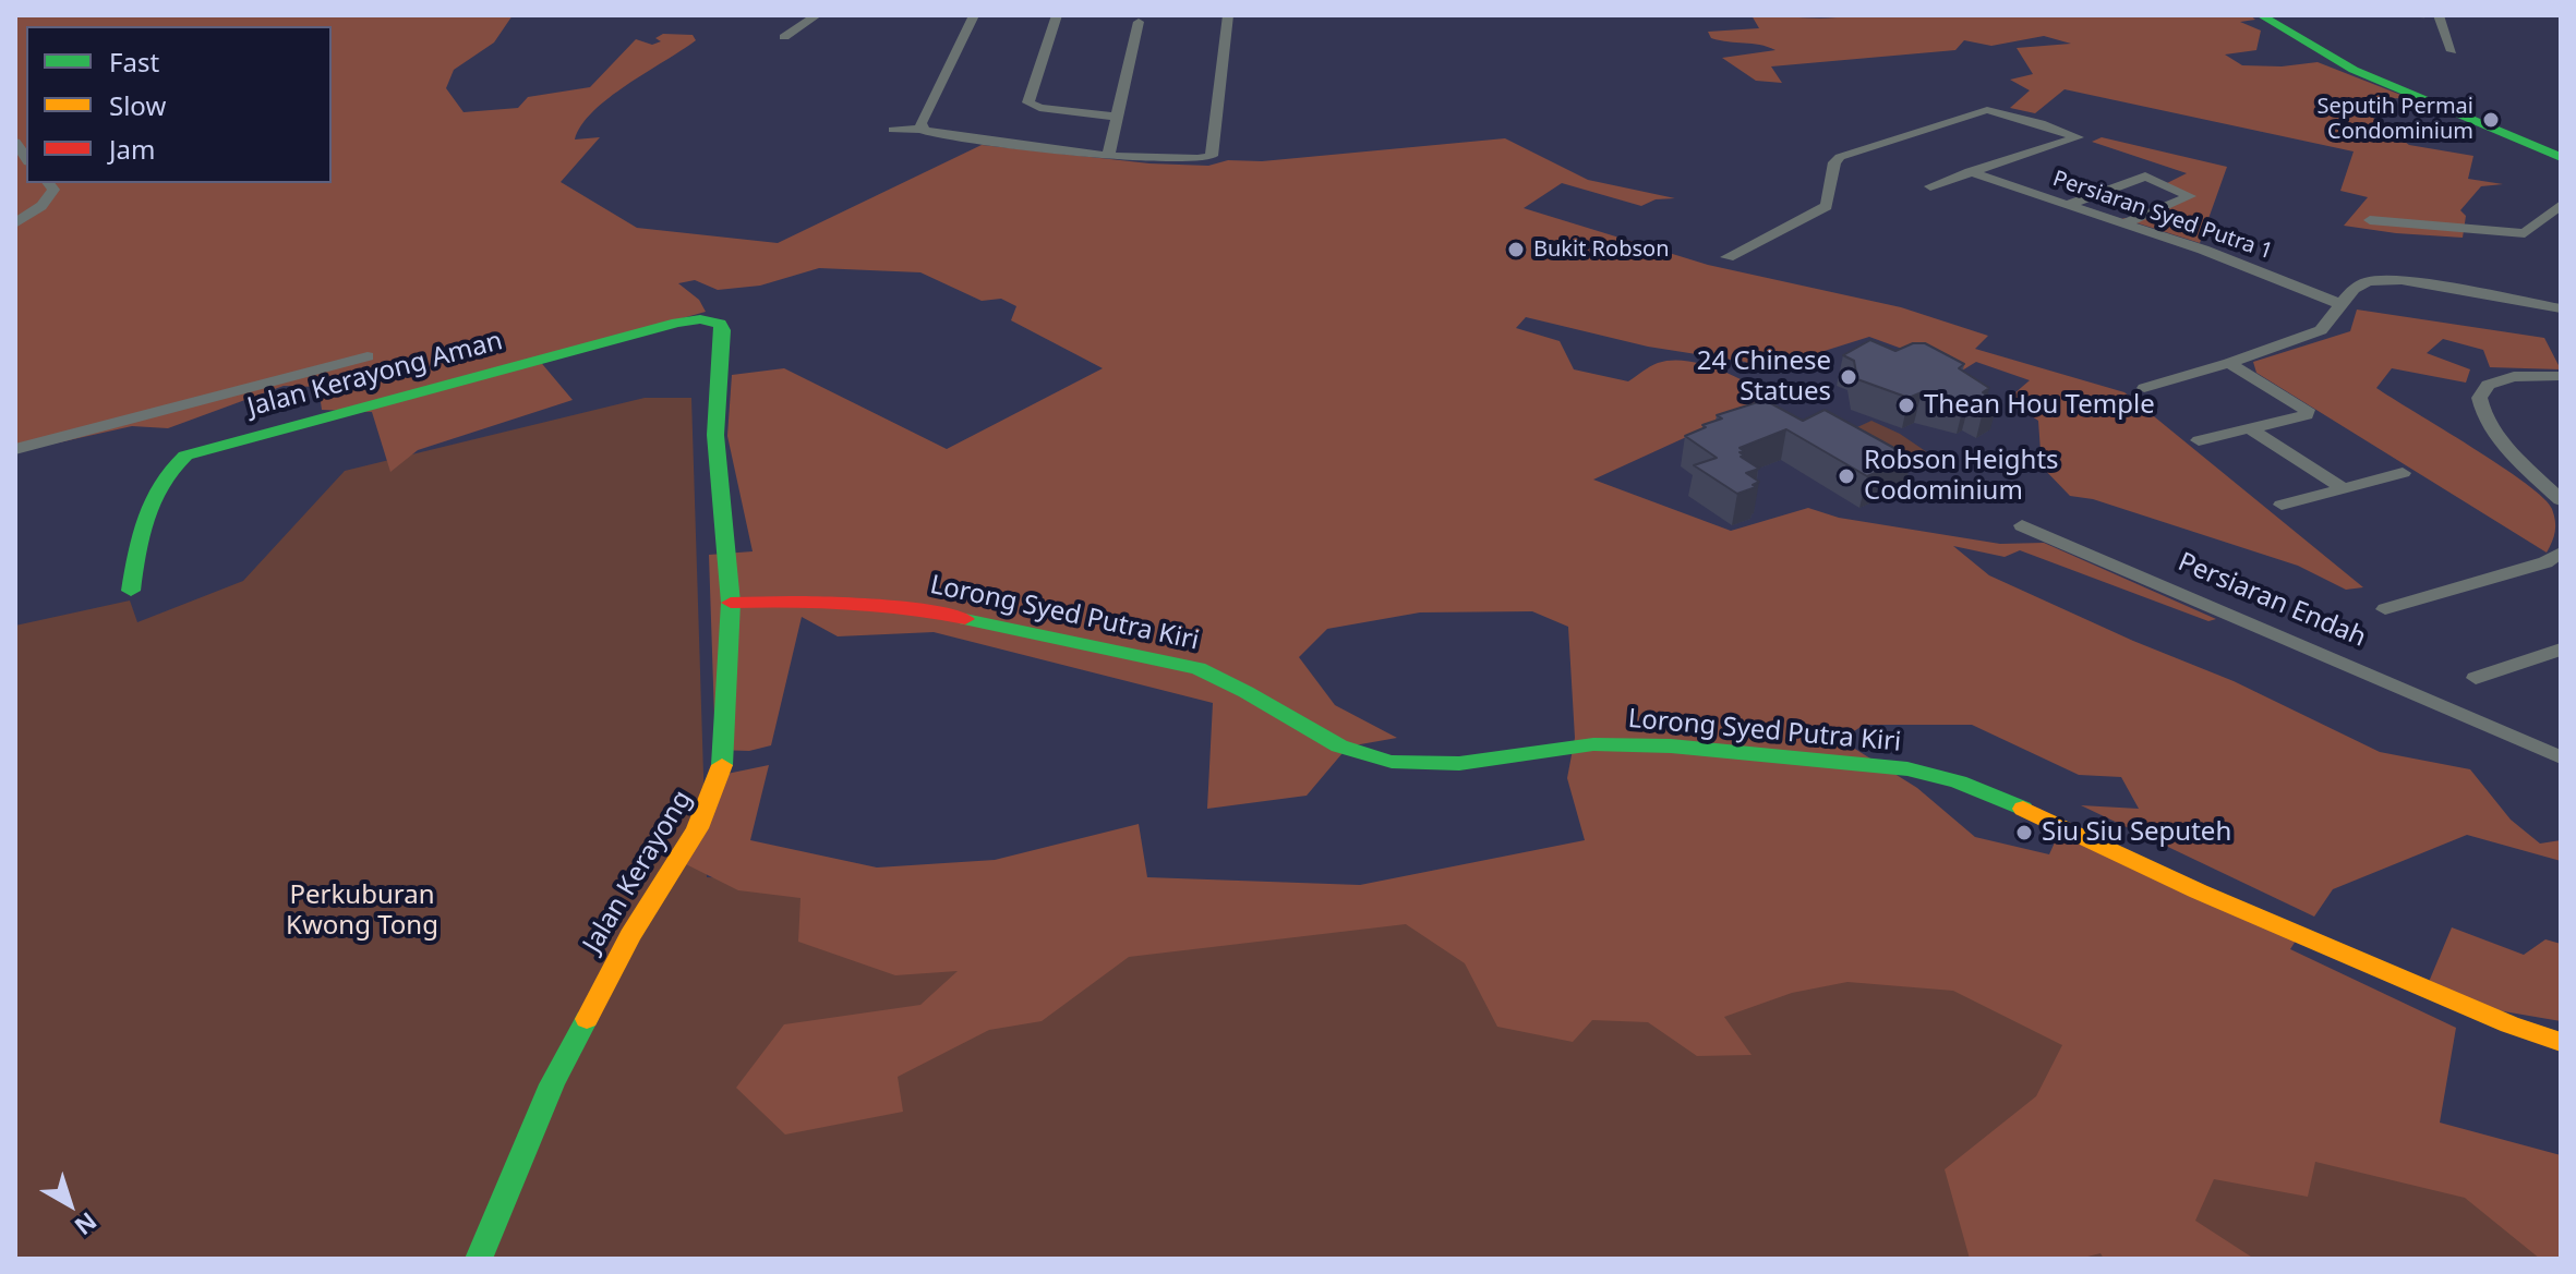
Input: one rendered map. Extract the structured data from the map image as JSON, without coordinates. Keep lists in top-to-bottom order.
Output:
{
  "streets": {
    "street": [
      "Persiaran Syed Putra 1",
      "Jalan Kerayong Aman",
      "Persiaran Endah",
      "Lorong Syed Putra Kiri",
      "Jalan Kerayong"
    ]
  },
  "crossings": [
    ["Jalan Kerayong Aman", "Jalan Kerayong"],
    ["Lorong Syed Putra Kiri", "Jalan Kerayong"]
  ],
  "parks": ["Perkuburan Kwong Tong"],
  "places": [
    "Seputih Permai Condominium",
    "Bukit Robson",
    "24 Chinese Statues",
    "Thean Hou Temple",
    "Robson Heights Codominium",
    "Siu Siu Seputeh"
  ],
  "legend": ["Fast", "Slow", "Jam"],
  "north": "bottom right"
}
